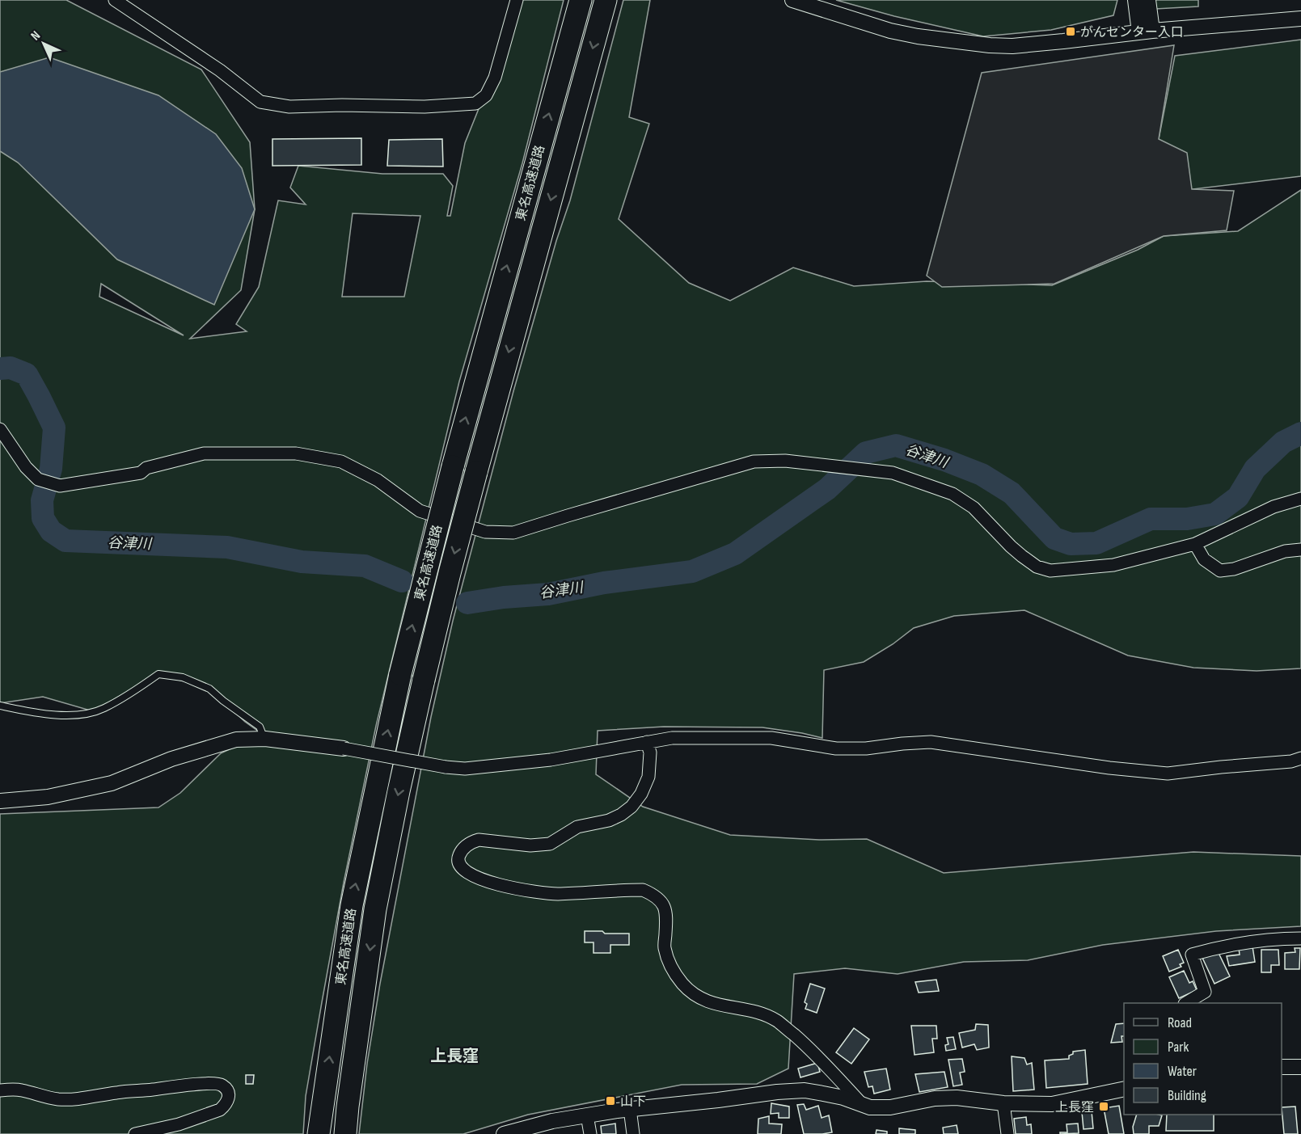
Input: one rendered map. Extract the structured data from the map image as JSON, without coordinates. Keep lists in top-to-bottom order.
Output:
{
  "streets": {
    "highway": ["東名高速道路"]
  },
  "districts": ["上長窪"],
  "water": ["谷津川"],
  "places": {
    "transit": ["がんセンター入口", "山下", "上長窪"]
  },
  "legend": [
    "Road",
    "Park",
    "Water",
    "Building"
  ],
  "north": "top left"
}
